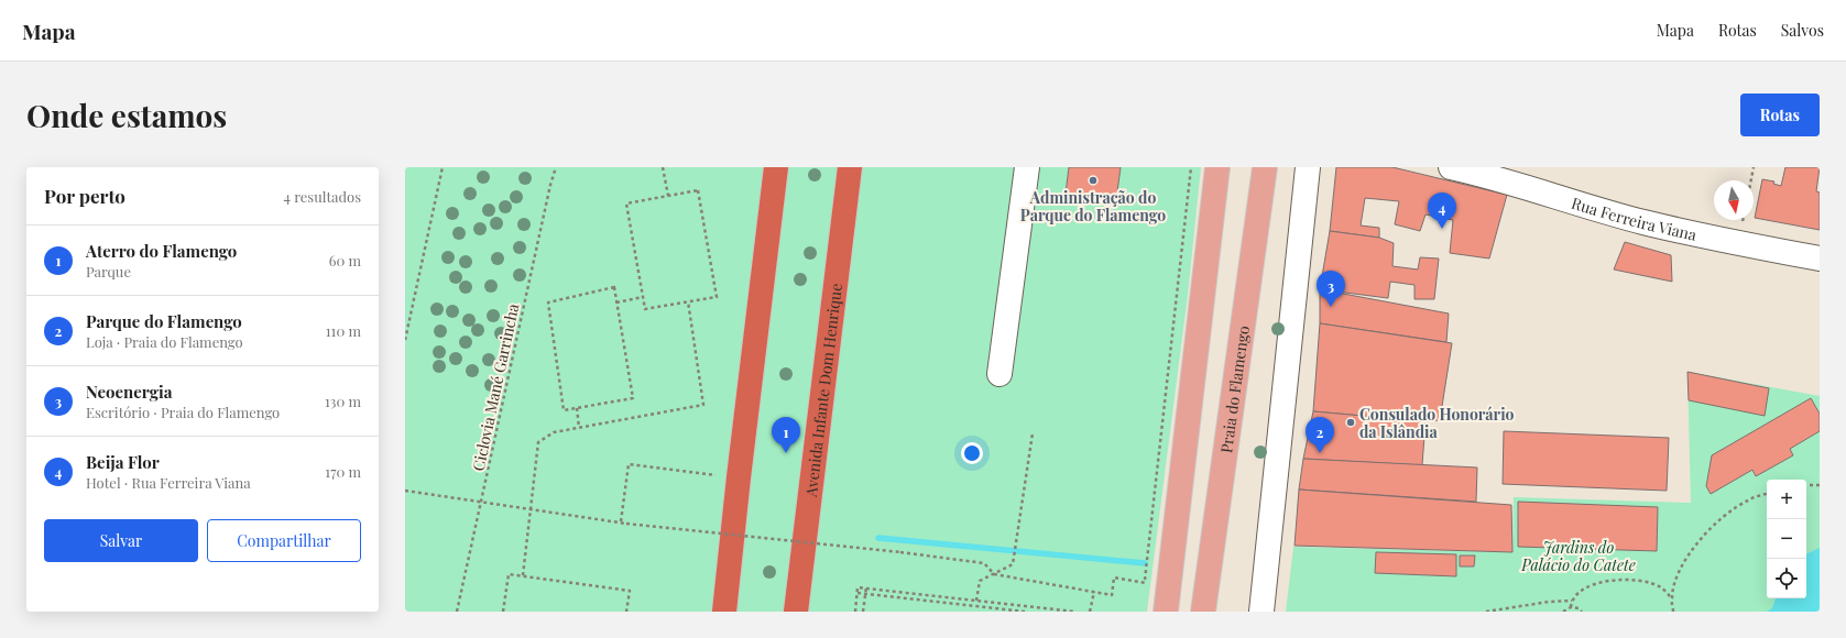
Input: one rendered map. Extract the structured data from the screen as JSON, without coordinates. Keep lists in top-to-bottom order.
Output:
{
  "streets": {
    "highway": ["Avenida Infante Dom Henrique"],
    "main road": ["Praia do Flamengo"],
    "street": ["Rua Ferreira Viana"],
    "path": ["Ciclovia Mané Garrincha"]
  },
  "parks": ["Jardins do Palácio do Catete"],
  "places": ["Administração do Parque do Flamengo", "Consulado Honorário da Islândia"],
  "north": "bottom",
  "page": {
    "header": "Mapa",
    "nav": ["Mapa", "Rotas", "Salvos"],
    "buttons": [
      "Rotas",
      ["Salvar", "Compartilhar"]
    ],
    "title": "Onde estamos",
    "heading": ["Por perto", "4 resultados"],
    "pins": [
      "4",
      "3",
      "1",
      "2"
    ],
    "list": [
      {
        "mark": "1",
        "name": "Aterro do Flamengo",
        "note": "Parque",
        "value": "60 m"
      },
      {
        "mark": "2",
        "name": "Parque do Flamengo",
        "note": "Loja · Praia do Flamengo",
        "value": "110 m"
      },
      {
        "mark": "3",
        "name": "Neoenergia",
        "note": "Escritório · Praia do Flamengo",
        "value": "130 m"
      },
      {
        "mark": "4",
        "name": "Beija Flor",
        "note": "Hotel · Rua Ferreira Viana",
        "value": "170 m"
      }
    ],
    "map_buttons": ["+", "−"]
  }
}
